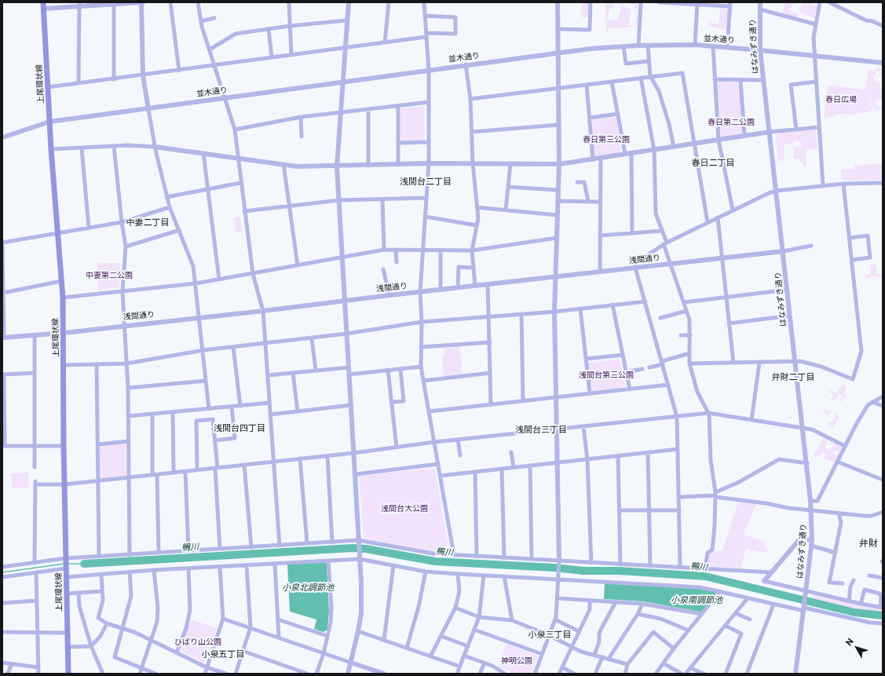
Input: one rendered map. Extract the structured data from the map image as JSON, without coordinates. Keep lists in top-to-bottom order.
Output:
{
  "streets": {
    "main road": ["上尾環状線"],
    "street": ["並木通り", "はなみずき通り", "浅間通り"]
  },
  "crossings": [
    ["並木通り", "はなみずき通り"],
    ["並木通り", "上尾環状線"],
    ["はなみずき通り", "浅間通り"],
    ["上尾環状線", "浅間通り"]
  ],
  "districts": [
    "春日二丁目",
    "浅間台二丁目",
    "中妻二丁目",
    "弁財二丁目",
    "浅間台四丁目",
    "浅間台三丁目",
    "弁財",
    "小泉三丁目",
    "小泉五丁目"
  ],
  "water": ["鴨川", "小泉北調節池", "小泉南調節池"],
  "parks": [
    "春日広場",
    "春日第二公園",
    "春日第三公園",
    "中妻第二公園",
    "浅間台第三公園",
    "浅間台大公園",
    "ひばり山公園",
    "神明公園"
  ],
  "north": "top left"
}
